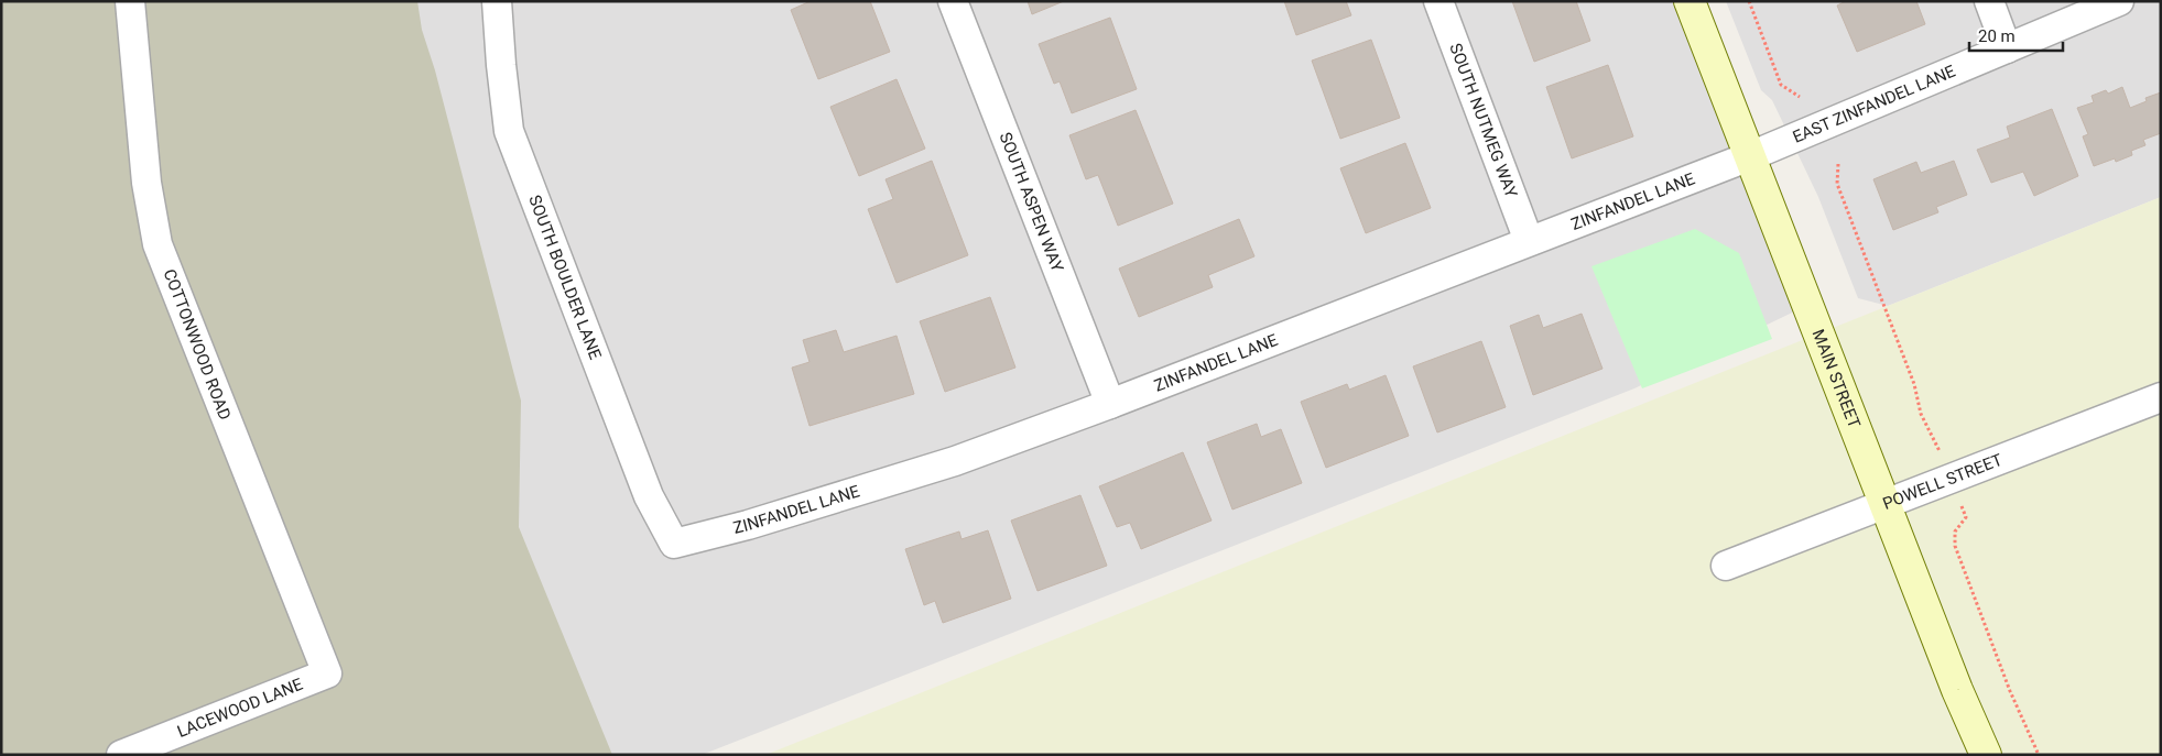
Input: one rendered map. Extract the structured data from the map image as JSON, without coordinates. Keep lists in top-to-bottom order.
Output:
{
  "streets": {
    "street": [
      "EAST ZINFANDEL LANE",
      "SOUTH NUTMEG WAY",
      "ZINFANDEL LANE",
      "SOUTH ASPEN WAY",
      "SOUTH BOULDER LANE",
      "COTTONWOOD ROAD",
      "MAIN STREET",
      "POWELL STREET",
      "LACEWOOD LANE"
    ]
  },
  "crossings": [
    ["EAST ZINFANDEL LANE", "ZINFANDEL LANE"],
    ["EAST ZINFANDEL LANE", "MAIN STREET"],
    ["SOUTH NUTMEG WAY", "ZINFANDEL LANE"],
    ["ZINFANDEL LANE", "SOUTH ASPEN WAY"],
    ["ZINFANDEL LANE", "SOUTH BOULDER LANE"],
    ["ZINFANDEL LANE", "MAIN STREET"],
    ["COTTONWOOD ROAD", "LACEWOOD LANE"],
    ["MAIN STREET", "POWELL STREET"]
  ],
  "scale_bar": "20 m"
}
